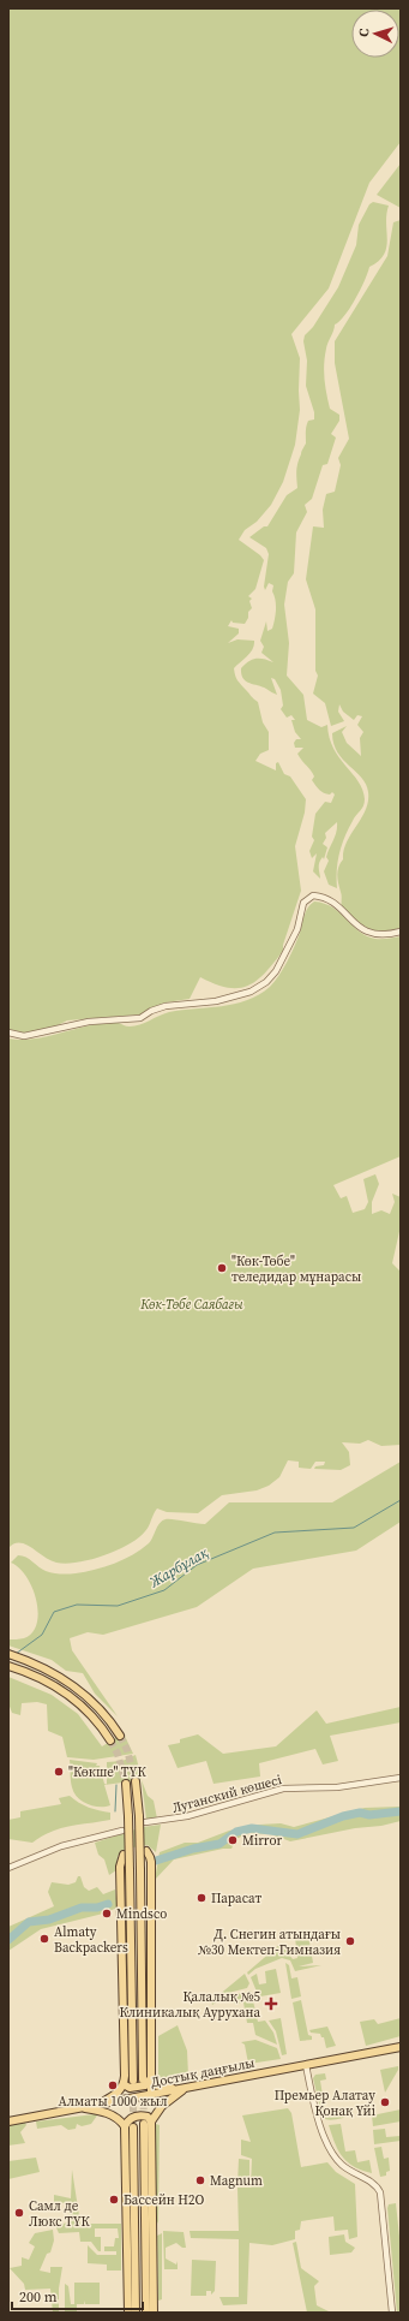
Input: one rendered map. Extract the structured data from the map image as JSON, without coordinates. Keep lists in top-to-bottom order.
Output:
{
  "streets": {
    "main road": ["Достық даңғылы"],
    "street": ["Луганский көшесі"]
  },
  "water": ["Жарбұлақ"],
  "parks": ["Көк-Төбе Саябағы"],
  "places": {
    "other": [
      "\"Көк-Төбе\" теледидар мұнарасы",
      "\"Көкше\" ТҮК",
      "Mirror",
      "Парасат",
      "Mindsco",
      "Almaty Backpackers",
      "Д. Снегин атындағы №30 Мектеп-Гимназия",
      "Алматы 1000 жыл",
      "Премьер Алатау Қонақ Үйі",
      "Magnum",
      "Бассейн H2O",
      "Самл де Люкс ТҮК"
    ],
    "health": ["Қалалық №5 Клиникалық Аурухана"]
  },
  "scale_bar": "200 m",
  "north": "left"
}
